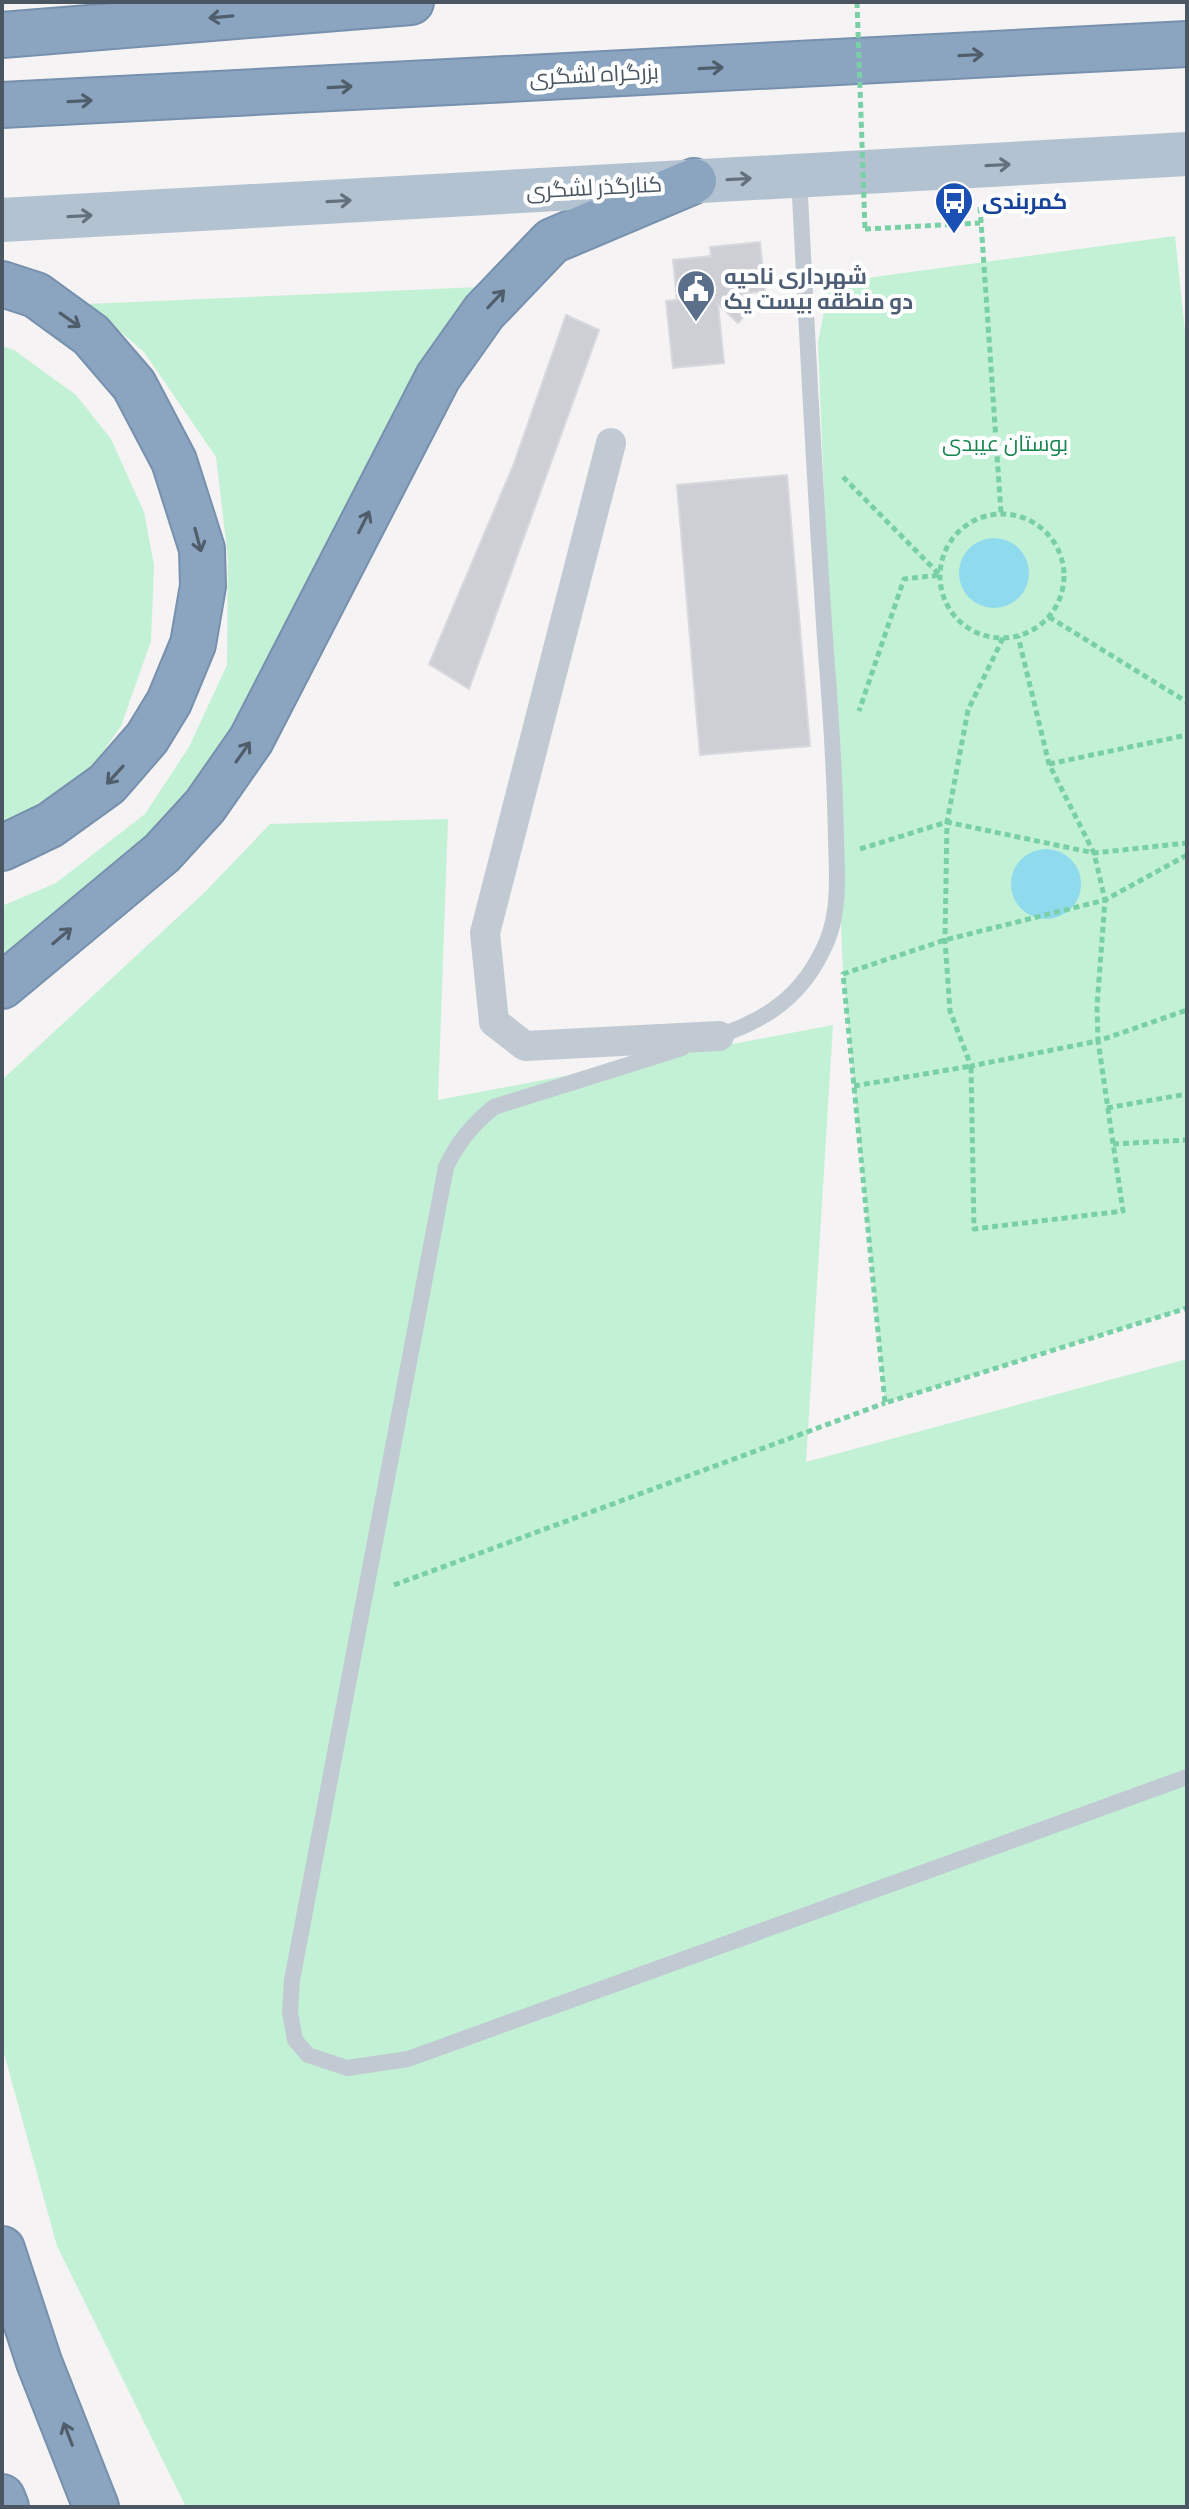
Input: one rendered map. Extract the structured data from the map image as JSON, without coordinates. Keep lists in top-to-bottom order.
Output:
{
  "streets": {
    "highway": ["بزرگراه لشگری"],
    "main road": ["کنارگذر لشگری"]
  },
  "one_way": ["کنارگذر لشگری"],
  "parks": ["بوستان عیبدی"],
  "places": {
    "bus stop": ["کمربندی"],
    "public building": ["شهرداری ناحیه دو منطقه بیست یک"]
  }
}
